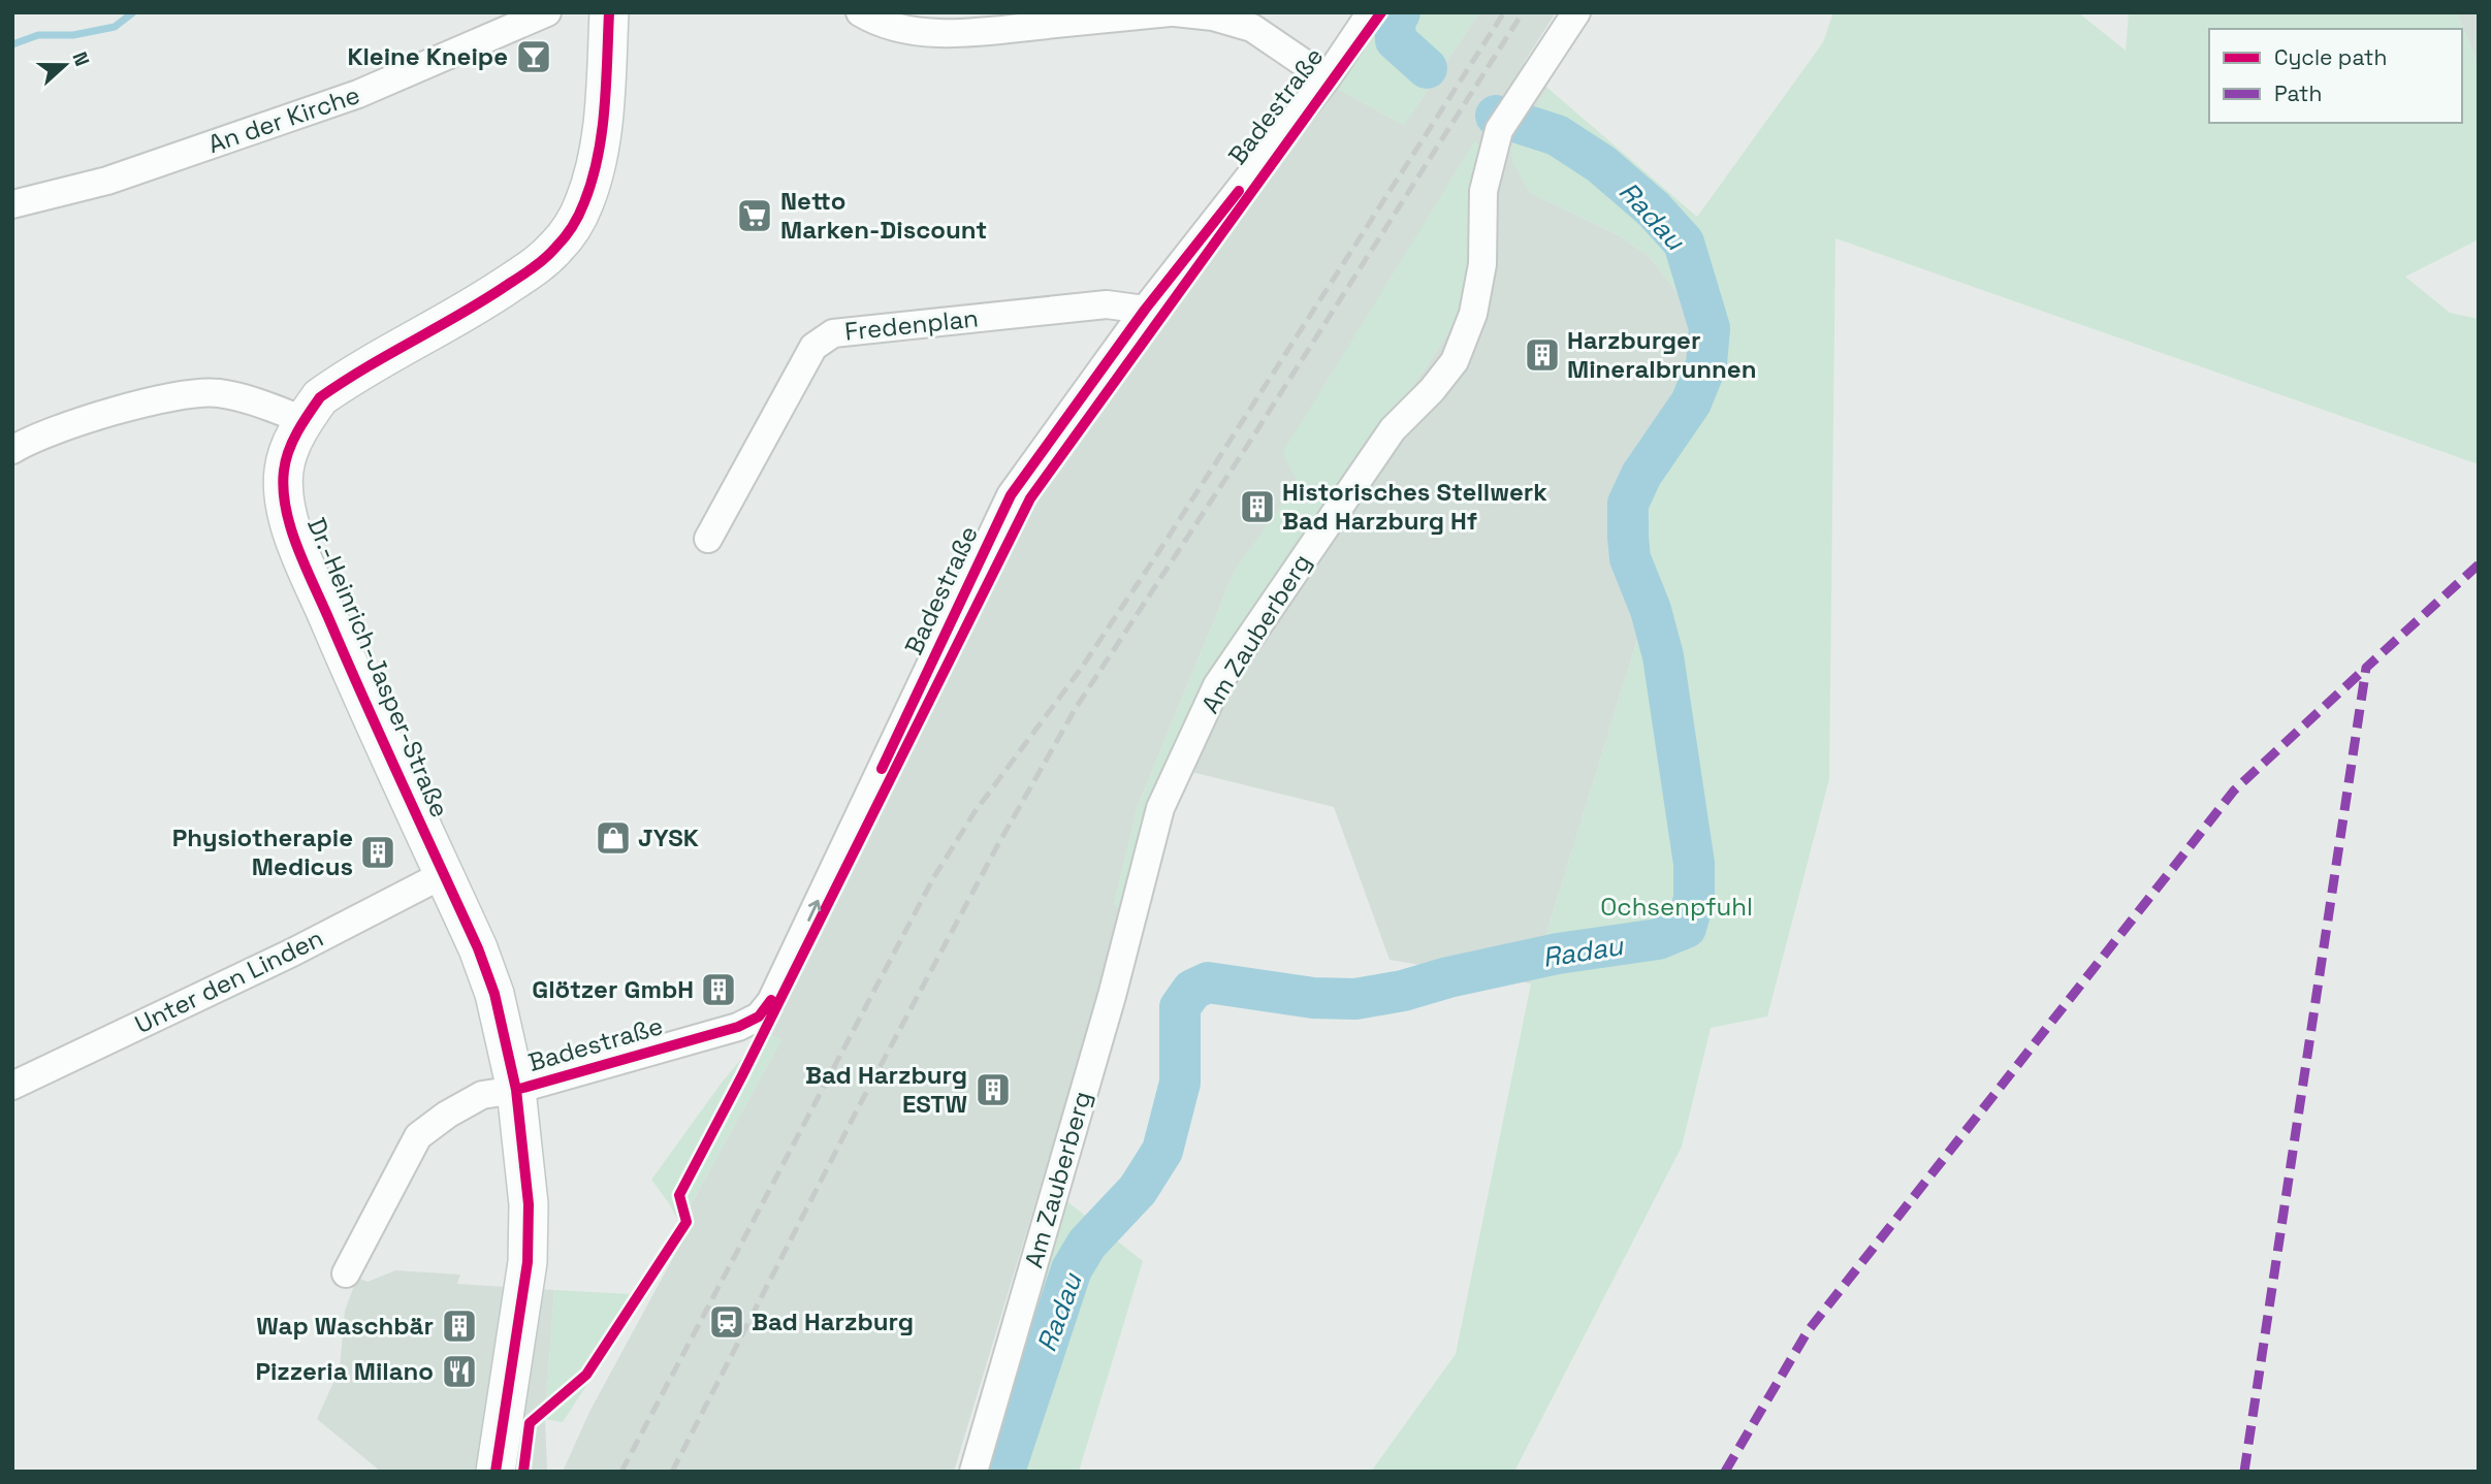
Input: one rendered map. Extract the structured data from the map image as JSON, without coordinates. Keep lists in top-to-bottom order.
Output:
{
  "streets": {
    "main road": ["Dr.-Heinrich-Jasper-Straße"],
    "street": [
      "Badestraße",
      "An der Kirche",
      "Fredenplan",
      "Am Zauberberg",
      "Unter den Linden"
    ]
  },
  "crossings": [
    ["Badestraße", "Fredenplan"],
    ["Badestraße", "Dr.-Heinrich-Jasper-Straße"],
    ["Dr.-Heinrich-Jasper-Straße", "Unter den Linden"]
  ],
  "one_way": ["Badestraße"],
  "water": ["Radau"],
  "parks": ["Ochsenpfuhl"],
  "places": {
    "bar": ["Kleine Kneipe"],
    "supermarket": ["Netto Marken-Discount"],
    "building": [
      "Harzburger Mineralbrunnen",
      "Historisches Stellwerk Bad Harzburg Hf",
      "Physiotherapie Medicus",
      "Glötzer GmbH",
      "Bad Harzburg ESTW",
      "Wap Waschbär"
    ],
    "shop": ["JYSK"],
    "station": ["Bad Harzburg"],
    "restaurant": ["Pizzeria Milano"]
  },
  "legend": ["Cycle path", "Path"],
  "north": "right"
}
